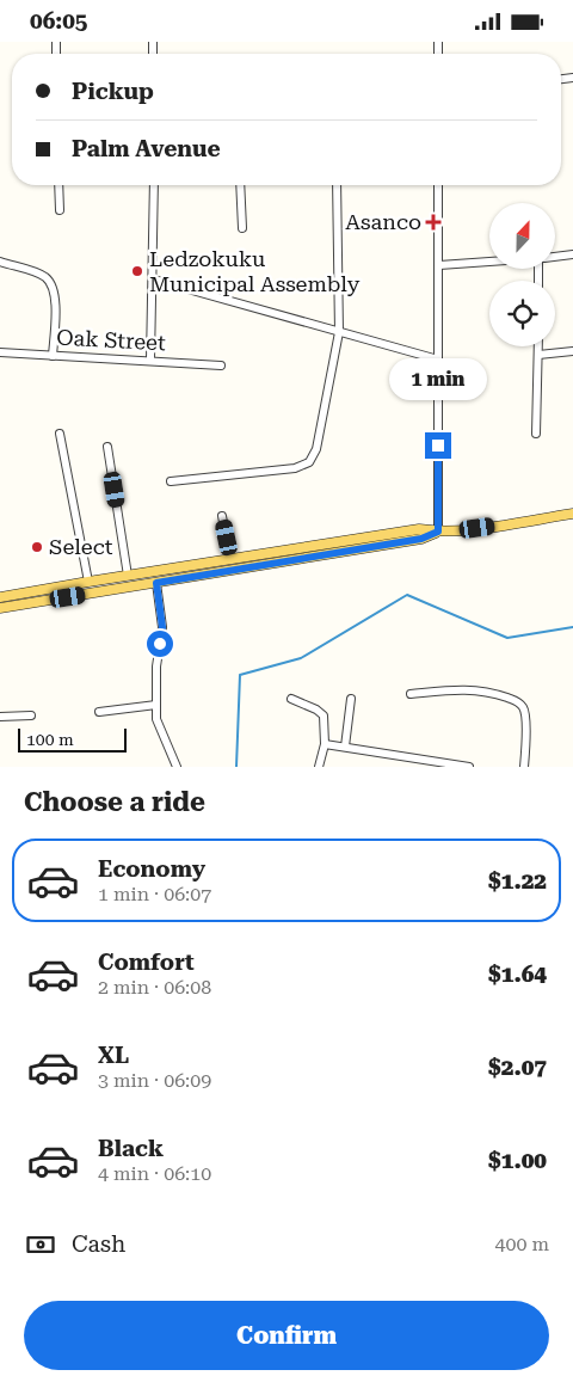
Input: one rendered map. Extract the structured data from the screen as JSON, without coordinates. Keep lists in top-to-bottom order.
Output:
{
  "streets": {
    "street": ["Oak Street"]
  },
  "places": {
    "health": ["Asanco"],
    "other": ["Ledzokuku Municipal Assembly", "Select"]
  },
  "scale_bar": "100 m",
  "north": "top",
  "page": {
    "status": "06:05",
    "banner": ["Pickup", "Palm Avenue"],
    "bubble": "1 min",
    "scale": "100 m",
    "heading": "Choose a ride",
    "list": [
      {
        "name": "Economy",
        "note": "1 min · 06:07",
        "value": "$1.22"
      },
      {
        "name": "Comfort",
        "note": "2 min · 06:08",
        "value": "$1.64"
      },
      {
        "name": "XL",
        "note": "3 min · 06:09",
        "value": "$2.07"
      },
      {
        "name": "Black",
        "note": "4 min · 06:10",
        "value": "$1.00"
      }
    ],
    "pay": ["Cash", "400 m"],
    "buttons": "Confirm"
  }
}
